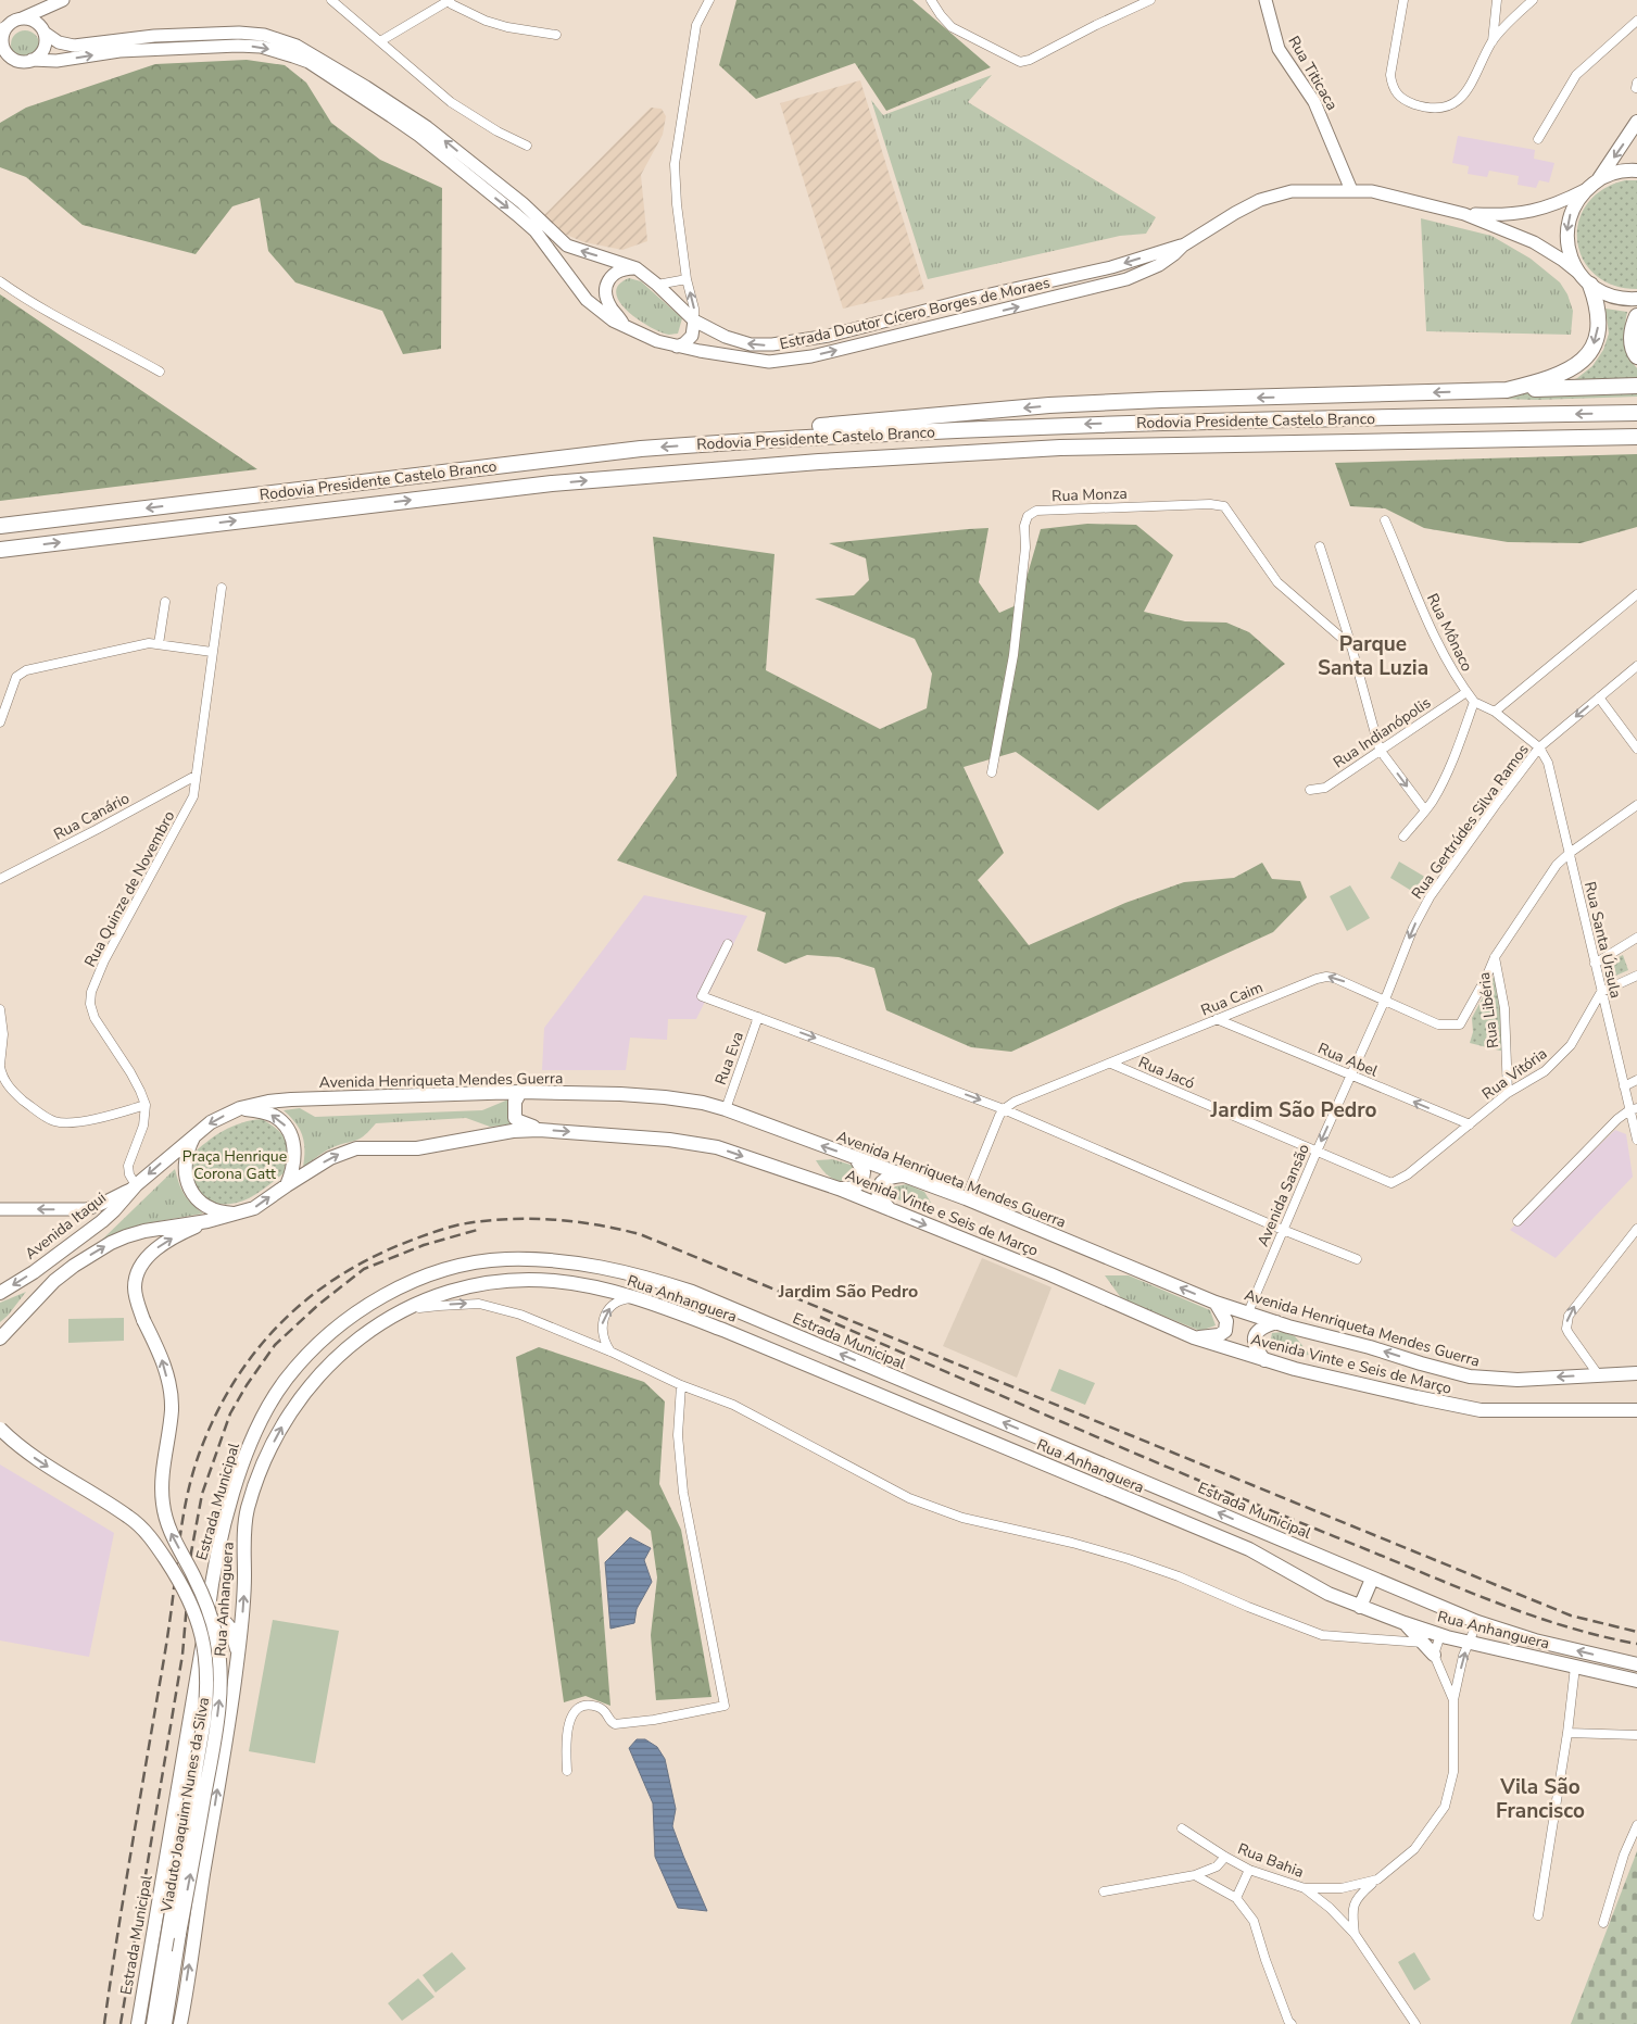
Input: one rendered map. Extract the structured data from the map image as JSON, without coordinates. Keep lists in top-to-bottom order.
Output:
{
  "streets": {
    "highway": ["Rodovia Presidente Castelo Branco"],
    "main road": [
      "Avenida Henriqueta Mendes Guerra",
      "Avenida Vinte e Seis de Março",
      "Avenida Itaqui",
      "Rua Anhanguera",
      "Estrada Municipal",
      "Viaduto Joaquim Nunes da Silva"
    ],
    "street": [
      "Rua Titicaca",
      "Estrada Doutor Cícero Borges de Moraes",
      "Rua Monza",
      "Rua Mônaco",
      "Rua Indianópolis",
      "Rua Canário",
      "Rua Gertrúdes Silva Ramos",
      "Rua Quinze de Novembro",
      "Rua Santa Úrsula",
      "Rua Caim",
      "Rua Libéria",
      "Rua Eva",
      "Rua Abel",
      "Rua Jacó",
      "Rua Vitória",
      "Avenida Sansão",
      "Rua Bahia"
    ]
  },
  "crossings": [
    ["Rua Titicaca", "Estrada Doutor Cícero Borges de Moraes"],
    ["Rua Mônaco", "Rua Indianópolis"],
    ["Rua Canário", "Rua Quinze de Novembro"],
    ["Rua Gertrúdes Silva Ramos", "Rua Santa Úrsula"],
    ["Rua Gertrúdes Silva Ramos", "Rua Caim"],
    ["Rua Gertrúdes Silva Ramos", "Avenida Sansão"],
    ["Rua Santa Úrsula", "Rua Vitória"],
    ["Rua Caim", "Rua Libéria"],
    ["Rua Caim", "Rua Abel"],
    ["Rua Caim", "Rua Jacó"],
    ["Rua Caim", "Avenida Sansão"],
    ["Rua Libéria", "Rua Vitória"],
    ["Rua Eva", "Avenida Henriqueta Mendes Guerra"],
    ["Rua Abel", "Rua Vitória"],
    ["Rua Abel", "Avenida Sansão"],
    ["Rua Jacó", "Rua Vitória"],
    ["Rua Jacó", "Avenida Sansão"],
    ["Avenida Henriqueta Mendes Guerra", "Avenida Sansão"],
    ["Avenida Henriqueta Mendes Guerra", "Avenida Vinte e Seis de Março"],
    ["Avenida Henriqueta Mendes Guerra", "Avenida Itaqui"],
    ["Avenida Vinte e Seis de Março", "Avenida Itaqui"],
    ["Avenida Vinte e Seis de Março", "Viaduto Joaquim Nunes da Silva"]
  ],
  "one_way": [
    "Rua Abel",
    "Avenida Henriqueta Mendes Guerra",
    "Avenida Vinte e Seis de Março",
    "Rua Anhanguera",
    "Estrada Municipal"
  ],
  "districts": [
    "Parque Santa Luzia",
    "Jardim São Pedro",
    "Jardim São Pedro",
    "Vila São Francisco"
  ],
  "parks": ["Praça Henrique Corona Gatt"]
}
